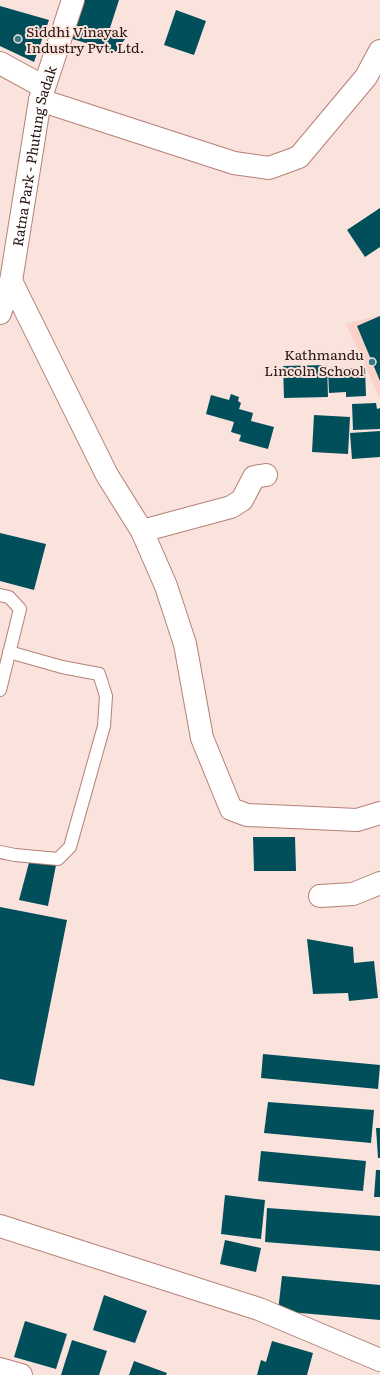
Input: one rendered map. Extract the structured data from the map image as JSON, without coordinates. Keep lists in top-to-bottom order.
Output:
{
  "streets": {
    "street": ["Ratna Park - Phutung Sadak"]
  },
  "places": ["Siddhi Vinayak Industry Pvt. Ltd.", "Kathmandu Lincoln School"]
}
